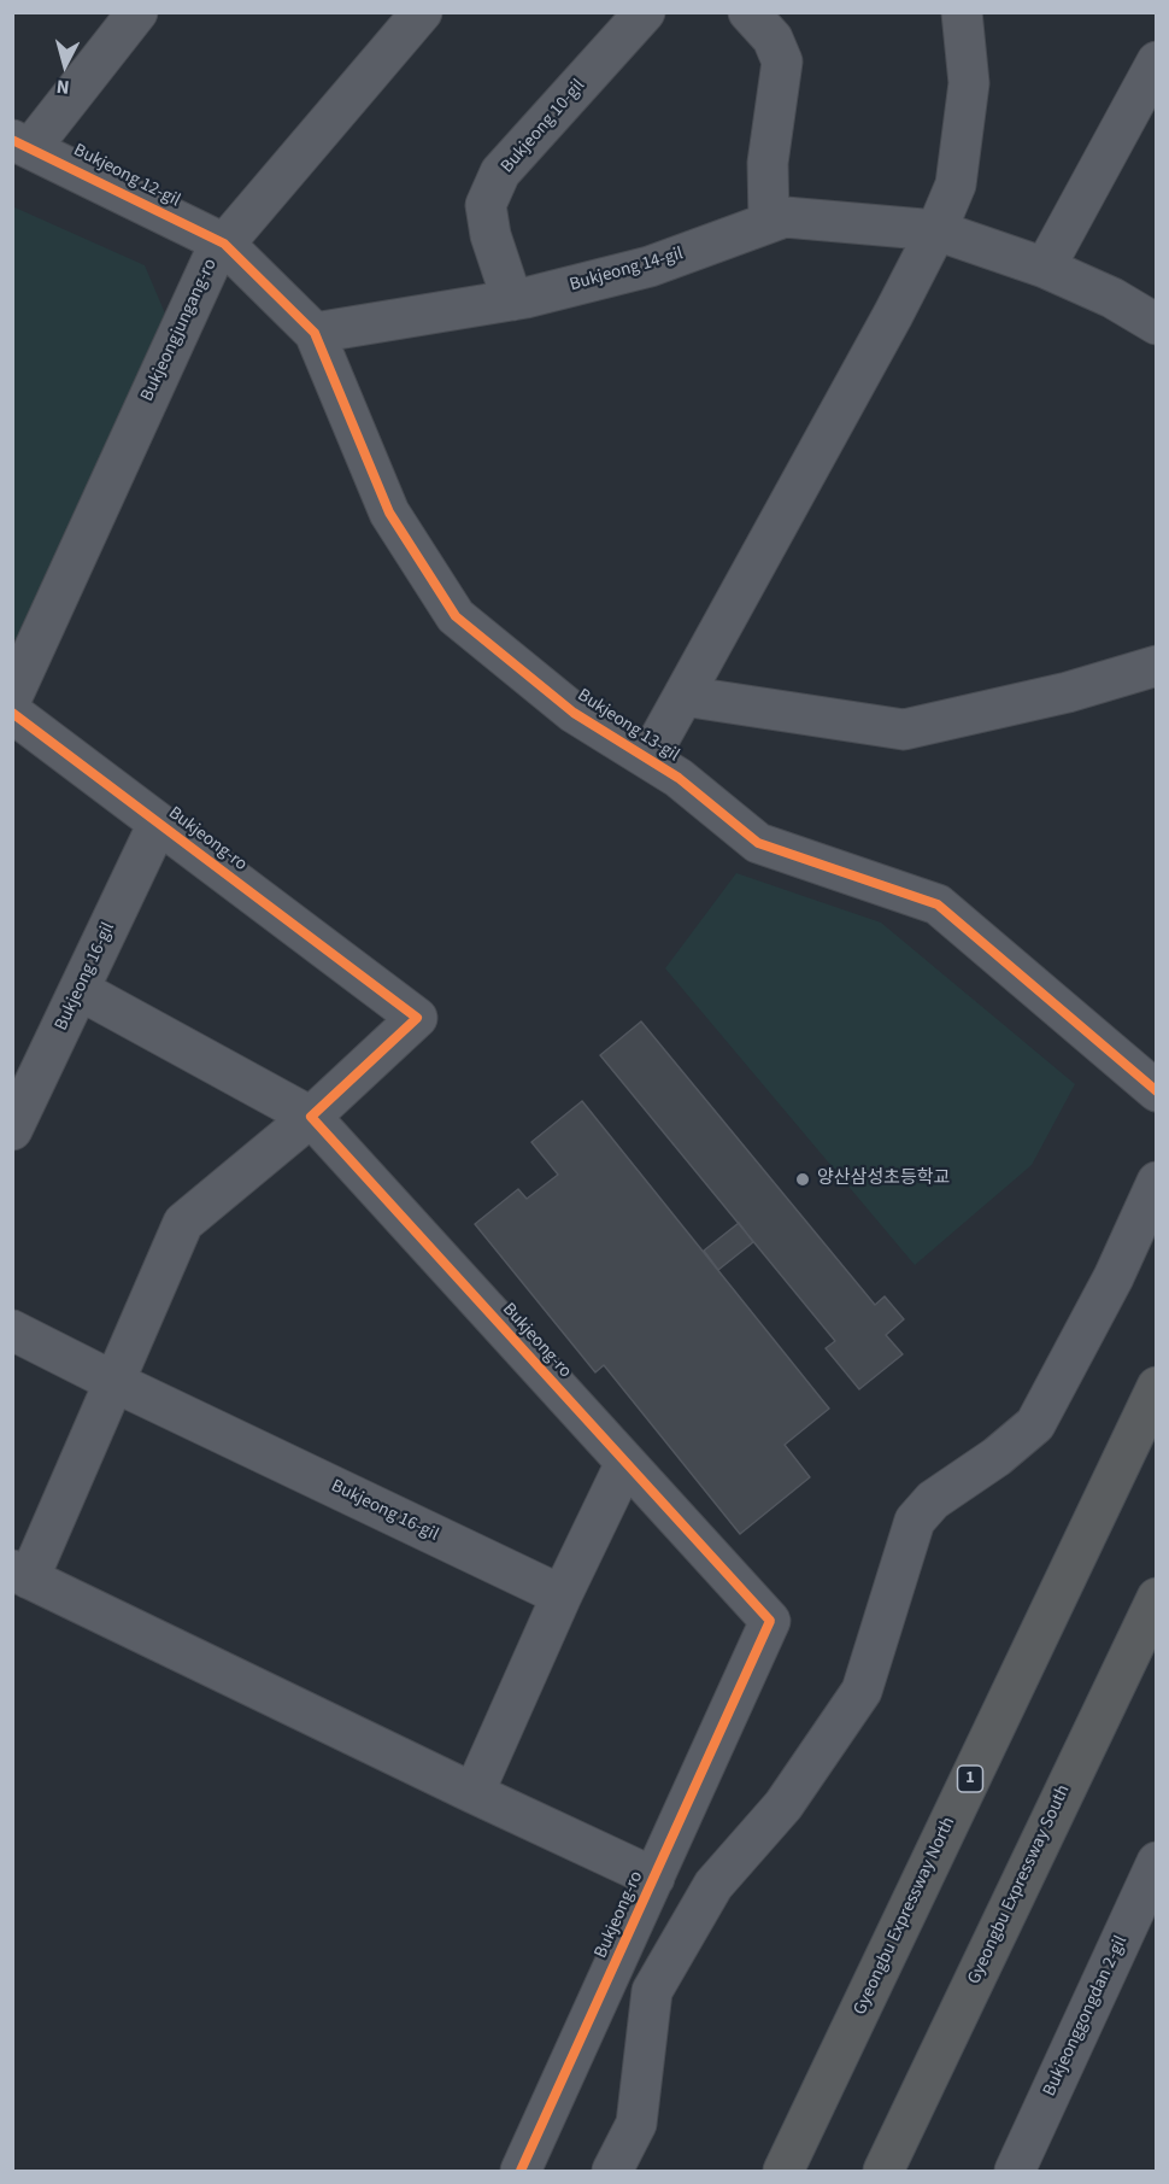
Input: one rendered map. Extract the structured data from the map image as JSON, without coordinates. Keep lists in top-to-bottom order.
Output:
{
  "streets": {
    "highway": ["1", "Gyeongbu Expressway South", "Gyeongbu Expressway North"],
    "street": [
      "Bukjeong 10-gil",
      "Bukjeong 12-gil",
      "Bukjeong 14-gil",
      "Bukjeongjungang-ro",
      "Bukjeong 13-gil",
      "Bukjeong-ro",
      "Bukjeong 16-gil",
      "Bukjeonggongdan 2-gil"
    ]
  },
  "crossings": [
    ["Bukjeong 10-gil", "Bukjeong 14-gil"],
    ["Bukjeong 12-gil", "Bukjeongjungang-ro"],
    ["Bukjeong 12-gil", "Bukjeong 13-gil"],
    ["Bukjeong 14-gil", "Bukjeong 13-gil"],
    ["Bukjeongjungang-ro", "Bukjeong 13-gil"],
    ["Bukjeong-ro", "Bukjeong 16-gil"]
  ],
  "places": ["양산삼성초등학교"],
  "north": "bottom"
}
